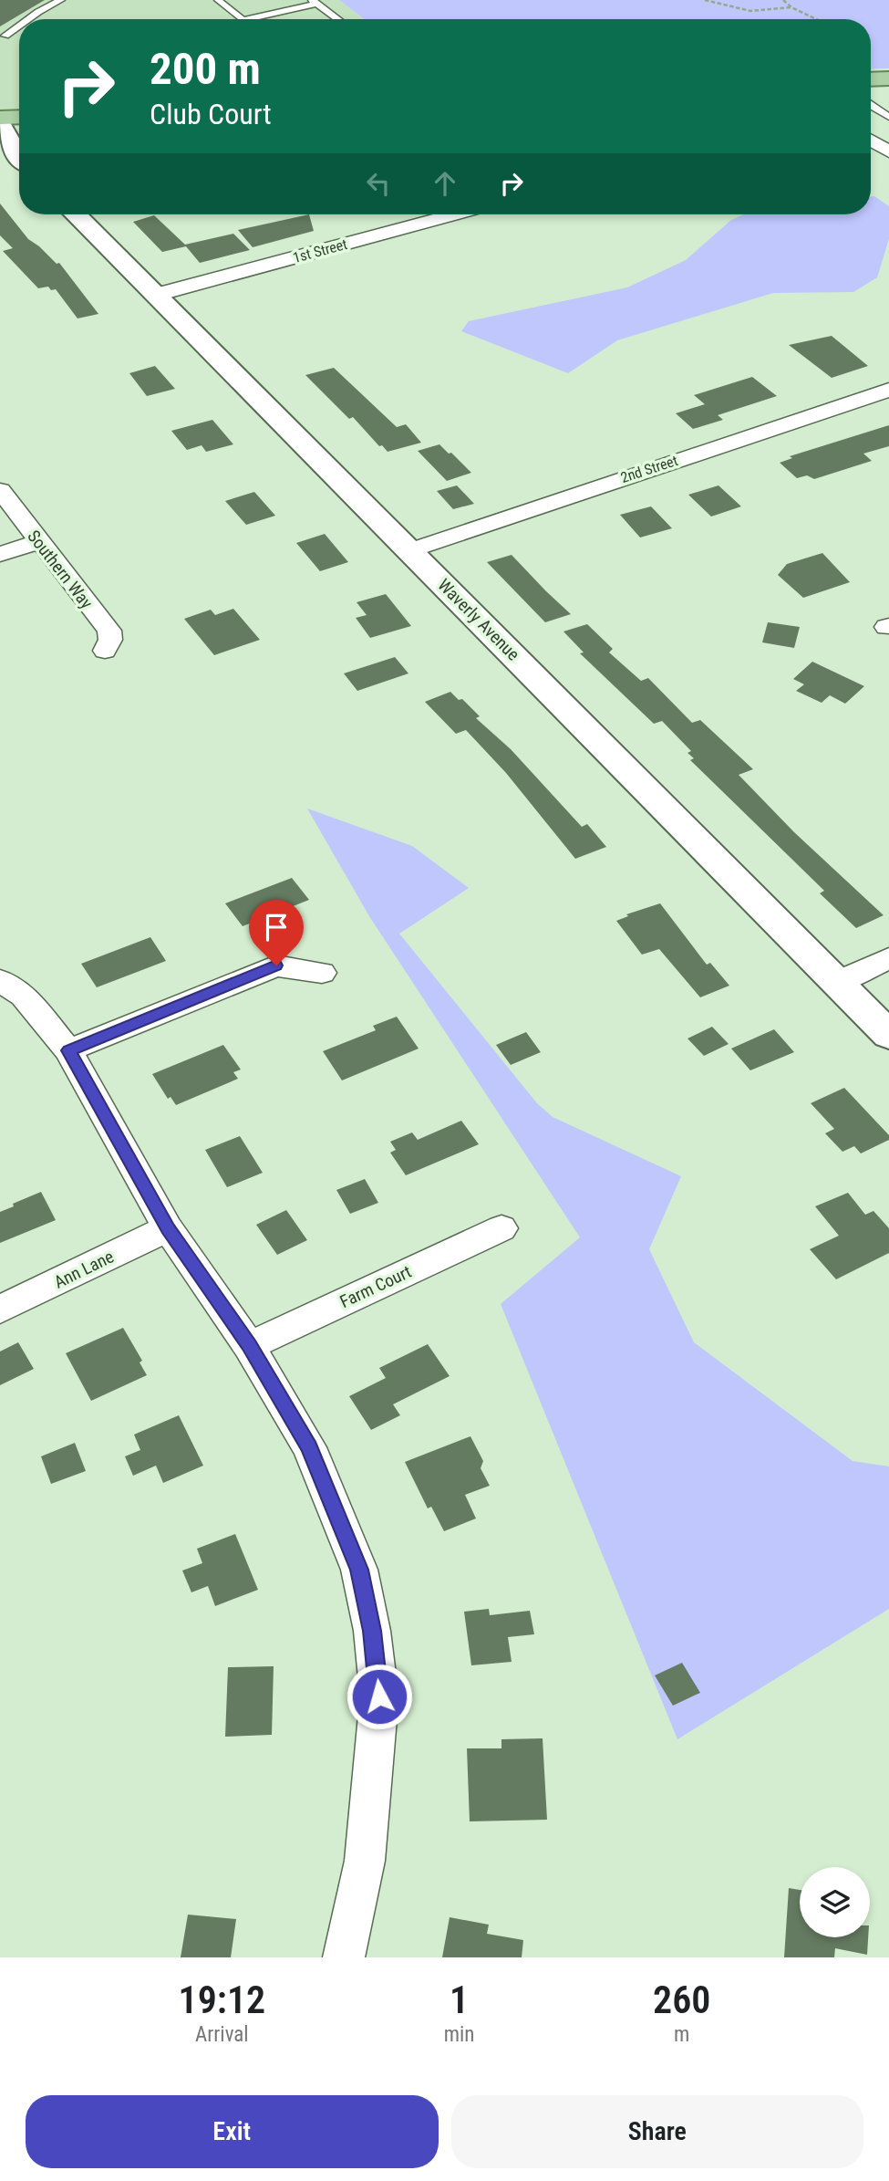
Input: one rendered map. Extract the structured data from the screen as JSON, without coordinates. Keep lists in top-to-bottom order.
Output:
{
  "streets": {
    "street": [
      "1st Street",
      "2nd Street",
      "Southern Way",
      "Waverly Avenue",
      "Ann Lane",
      "Farm Court"
    ]
  },
  "crossings": [
    ["1st Street", "Waverly Avenue"],
    ["2nd Street", "Waverly Avenue"]
  ],
  "page": {
    "turn": ["200 m", "Club Court"],
    "eta": [
      "19:12",
      "Arrival",
      "1",
      "min",
      "260",
      "m"
    ],
    "buttons": ["Exit", "Share"]
  }
}
